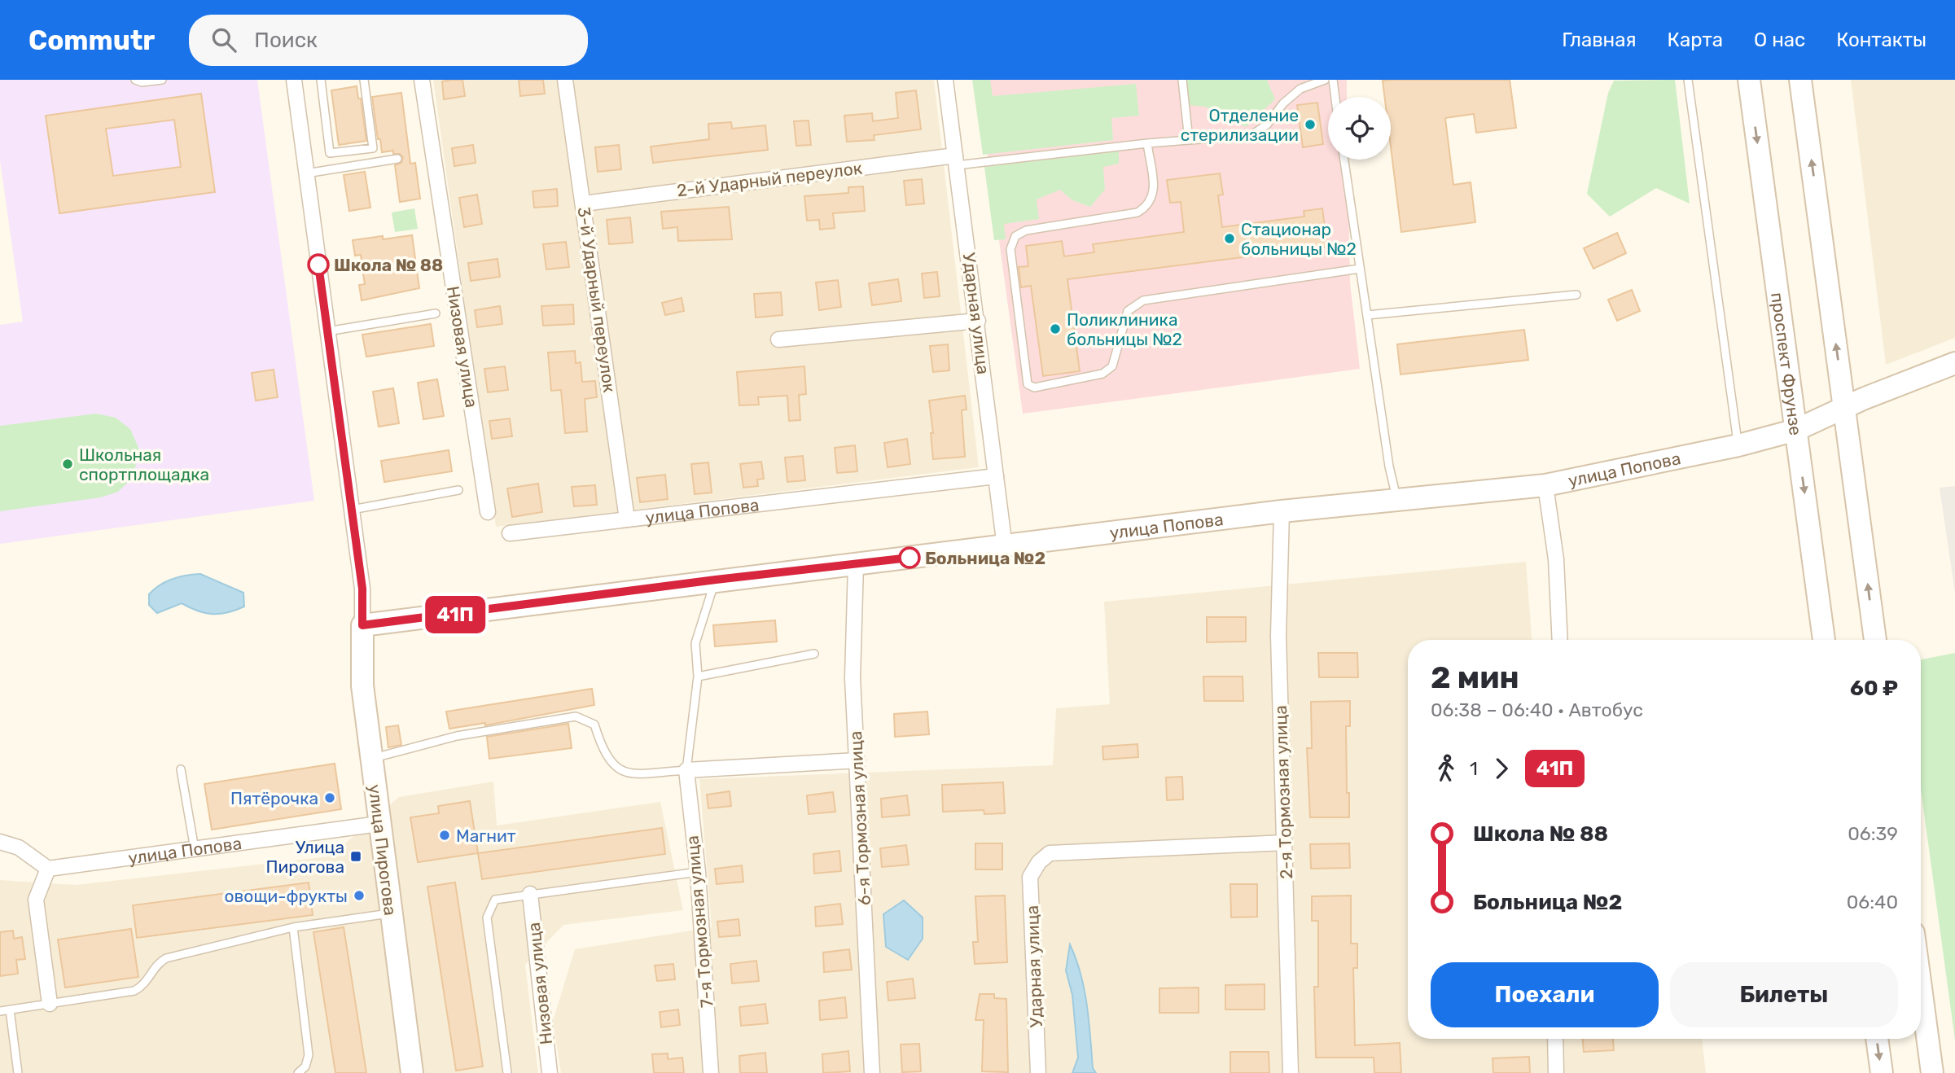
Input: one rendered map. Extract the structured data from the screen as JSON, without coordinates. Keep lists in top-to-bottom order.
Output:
{
  "streets": {
    "street": [
      "2-й Ударный переулок",
      "3-й Ударный переулок",
      "Ударная улица",
      "Низовая улица",
      "проспект Фрунзе",
      "улица Попова",
      "2-я Тормозная улица",
      "6-я Тормозная улица",
      "улица Пирогова",
      "7-я Тормозная улица"
    ]
  },
  "crossings": [
    ["2-й Ударный переулок", "3-й Ударный переулок"],
    ["2-й Ударный переулок", "Ударная улица"],
    ["3-й Ударный переулок", "улица Попова"],
    ["Ударная улица", "улица Попова"],
    ["Ударная улица", "2-я Тормозная улица"],
    ["проспект Фрунзе", "улица Попова"],
    ["улица Попова", "2-я Тормозная улица"],
    ["улица Попова", "6-я Тормозная улица"],
    ["улица Попова", "улица Пирогова"]
  ],
  "places": {
    "other": [
      "Отделение стерилизации",
      "Стационар больницы №2",
      "Школа № 88",
      "Поликлиника больницы №2",
      "Школьная спортплощадка",
      "Больница №2",
      "Пятёрочка",
      "Магнит",
      "овощи-фрукты"
    ],
    "transit": ["Улица Пирогова"]
  },
  "lines": ["bus line 41П"],
  "page": {
    "header": "Commutr",
    "search": "Поиск",
    "nav": [
      "Главная",
      "Карта",
      "О нас",
      "Контакты"
    ],
    "on_map": "41П",
    "heading": ["2 мин", "06:38 – 06:40 · Автобус", "60 ₽"],
    "legs": ["1", "41П"],
    "list": [
      {
        "name": "Школа № 88",
        "value": "06:39"
      },
      {
        "name": "Больница №2",
        "value": "06:40"
      }
    ],
    "buttons": ["Поехали", "Билеты"]
  }
}
